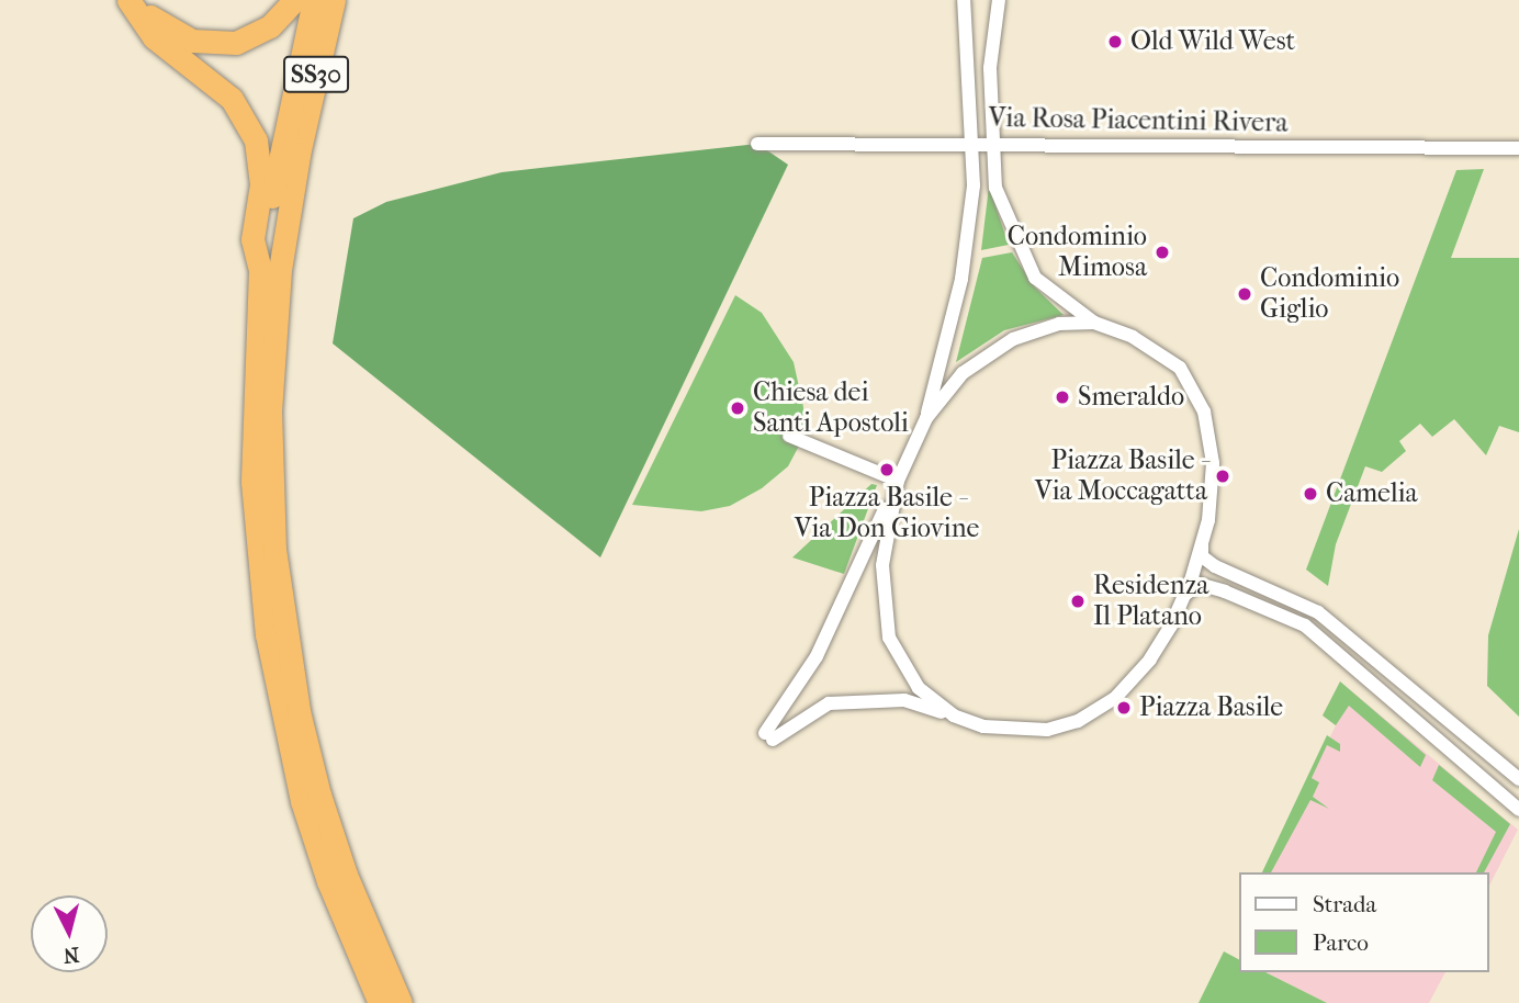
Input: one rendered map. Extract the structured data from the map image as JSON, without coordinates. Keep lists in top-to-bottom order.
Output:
{
  "streets": {
    "highway": ["SS30"],
    "street": ["Via Rosa Piacentini Rivera"]
  },
  "places": [
    "Old Wild West",
    "Condominio Mimosa",
    "Condominio Giglio",
    "Smeraldo",
    "Chiesa dei Santi Apostoli",
    "Piazza Basile - Via Don Giovine",
    "Piazza Basile - Via Moccagatta",
    "Camelia",
    "Residenza Il Platano",
    "Piazza Basile"
  ],
  "legend": ["Strada", "Parco"],
  "north": "bottom"
}
